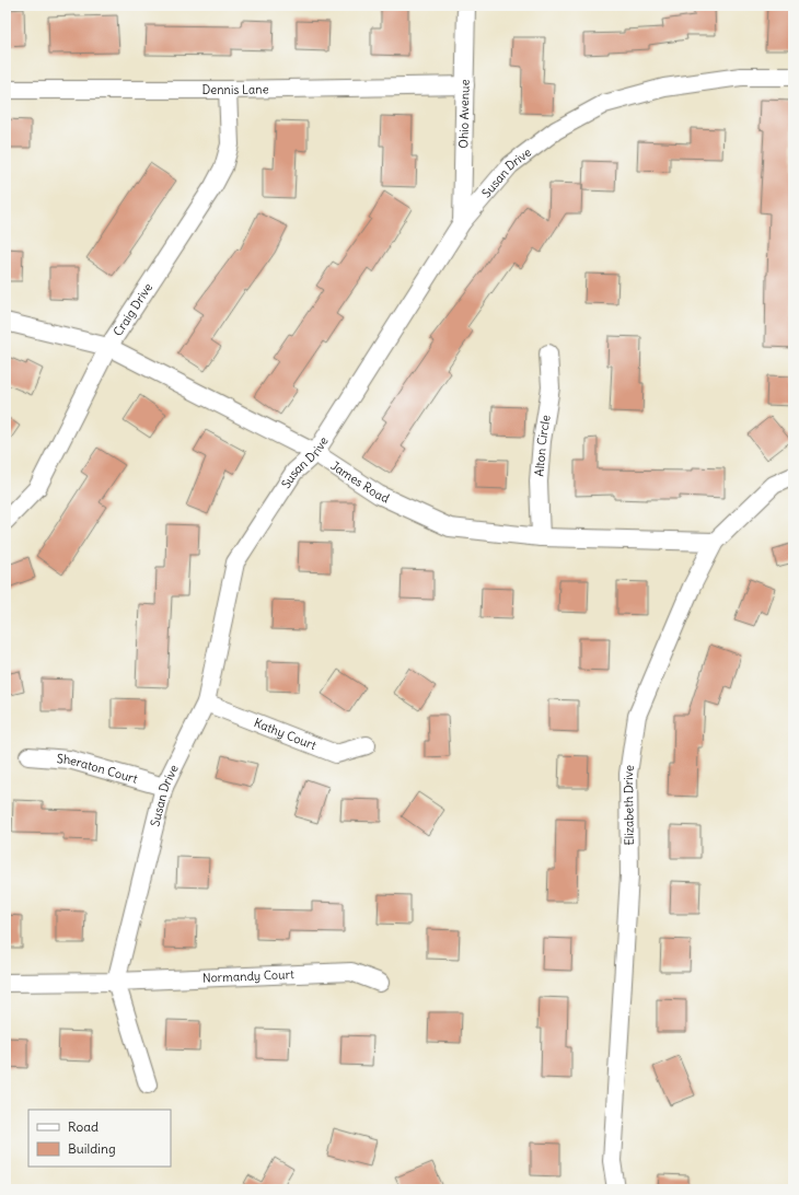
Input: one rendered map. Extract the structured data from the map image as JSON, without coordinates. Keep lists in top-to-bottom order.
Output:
{
  "streets": {
    "street": [
      "Dennis Lane",
      "Ohio Avenue",
      "Susan Drive",
      "Craig Drive",
      "Alton Circle",
      "James Road",
      "Kathy Court",
      "Sheraton Court",
      "Elizabeth Drive",
      "Normandy Court"
    ]
  },
  "crossings": [
    ["Dennis Lane", "Ohio Avenue"],
    ["Dennis Lane", "Craig Drive"],
    ["Ohio Avenue", "Susan Drive"],
    ["Susan Drive", "James Road"],
    ["Susan Drive", "Kathy Court"],
    ["Susan Drive", "Sheraton Court"],
    ["Susan Drive", "Normandy Court"],
    ["Craig Drive", "James Road"],
    ["Alton Circle", "James Road"],
    ["James Road", "Elizabeth Drive"]
  ],
  "legend": ["Road", "Building"]
}
